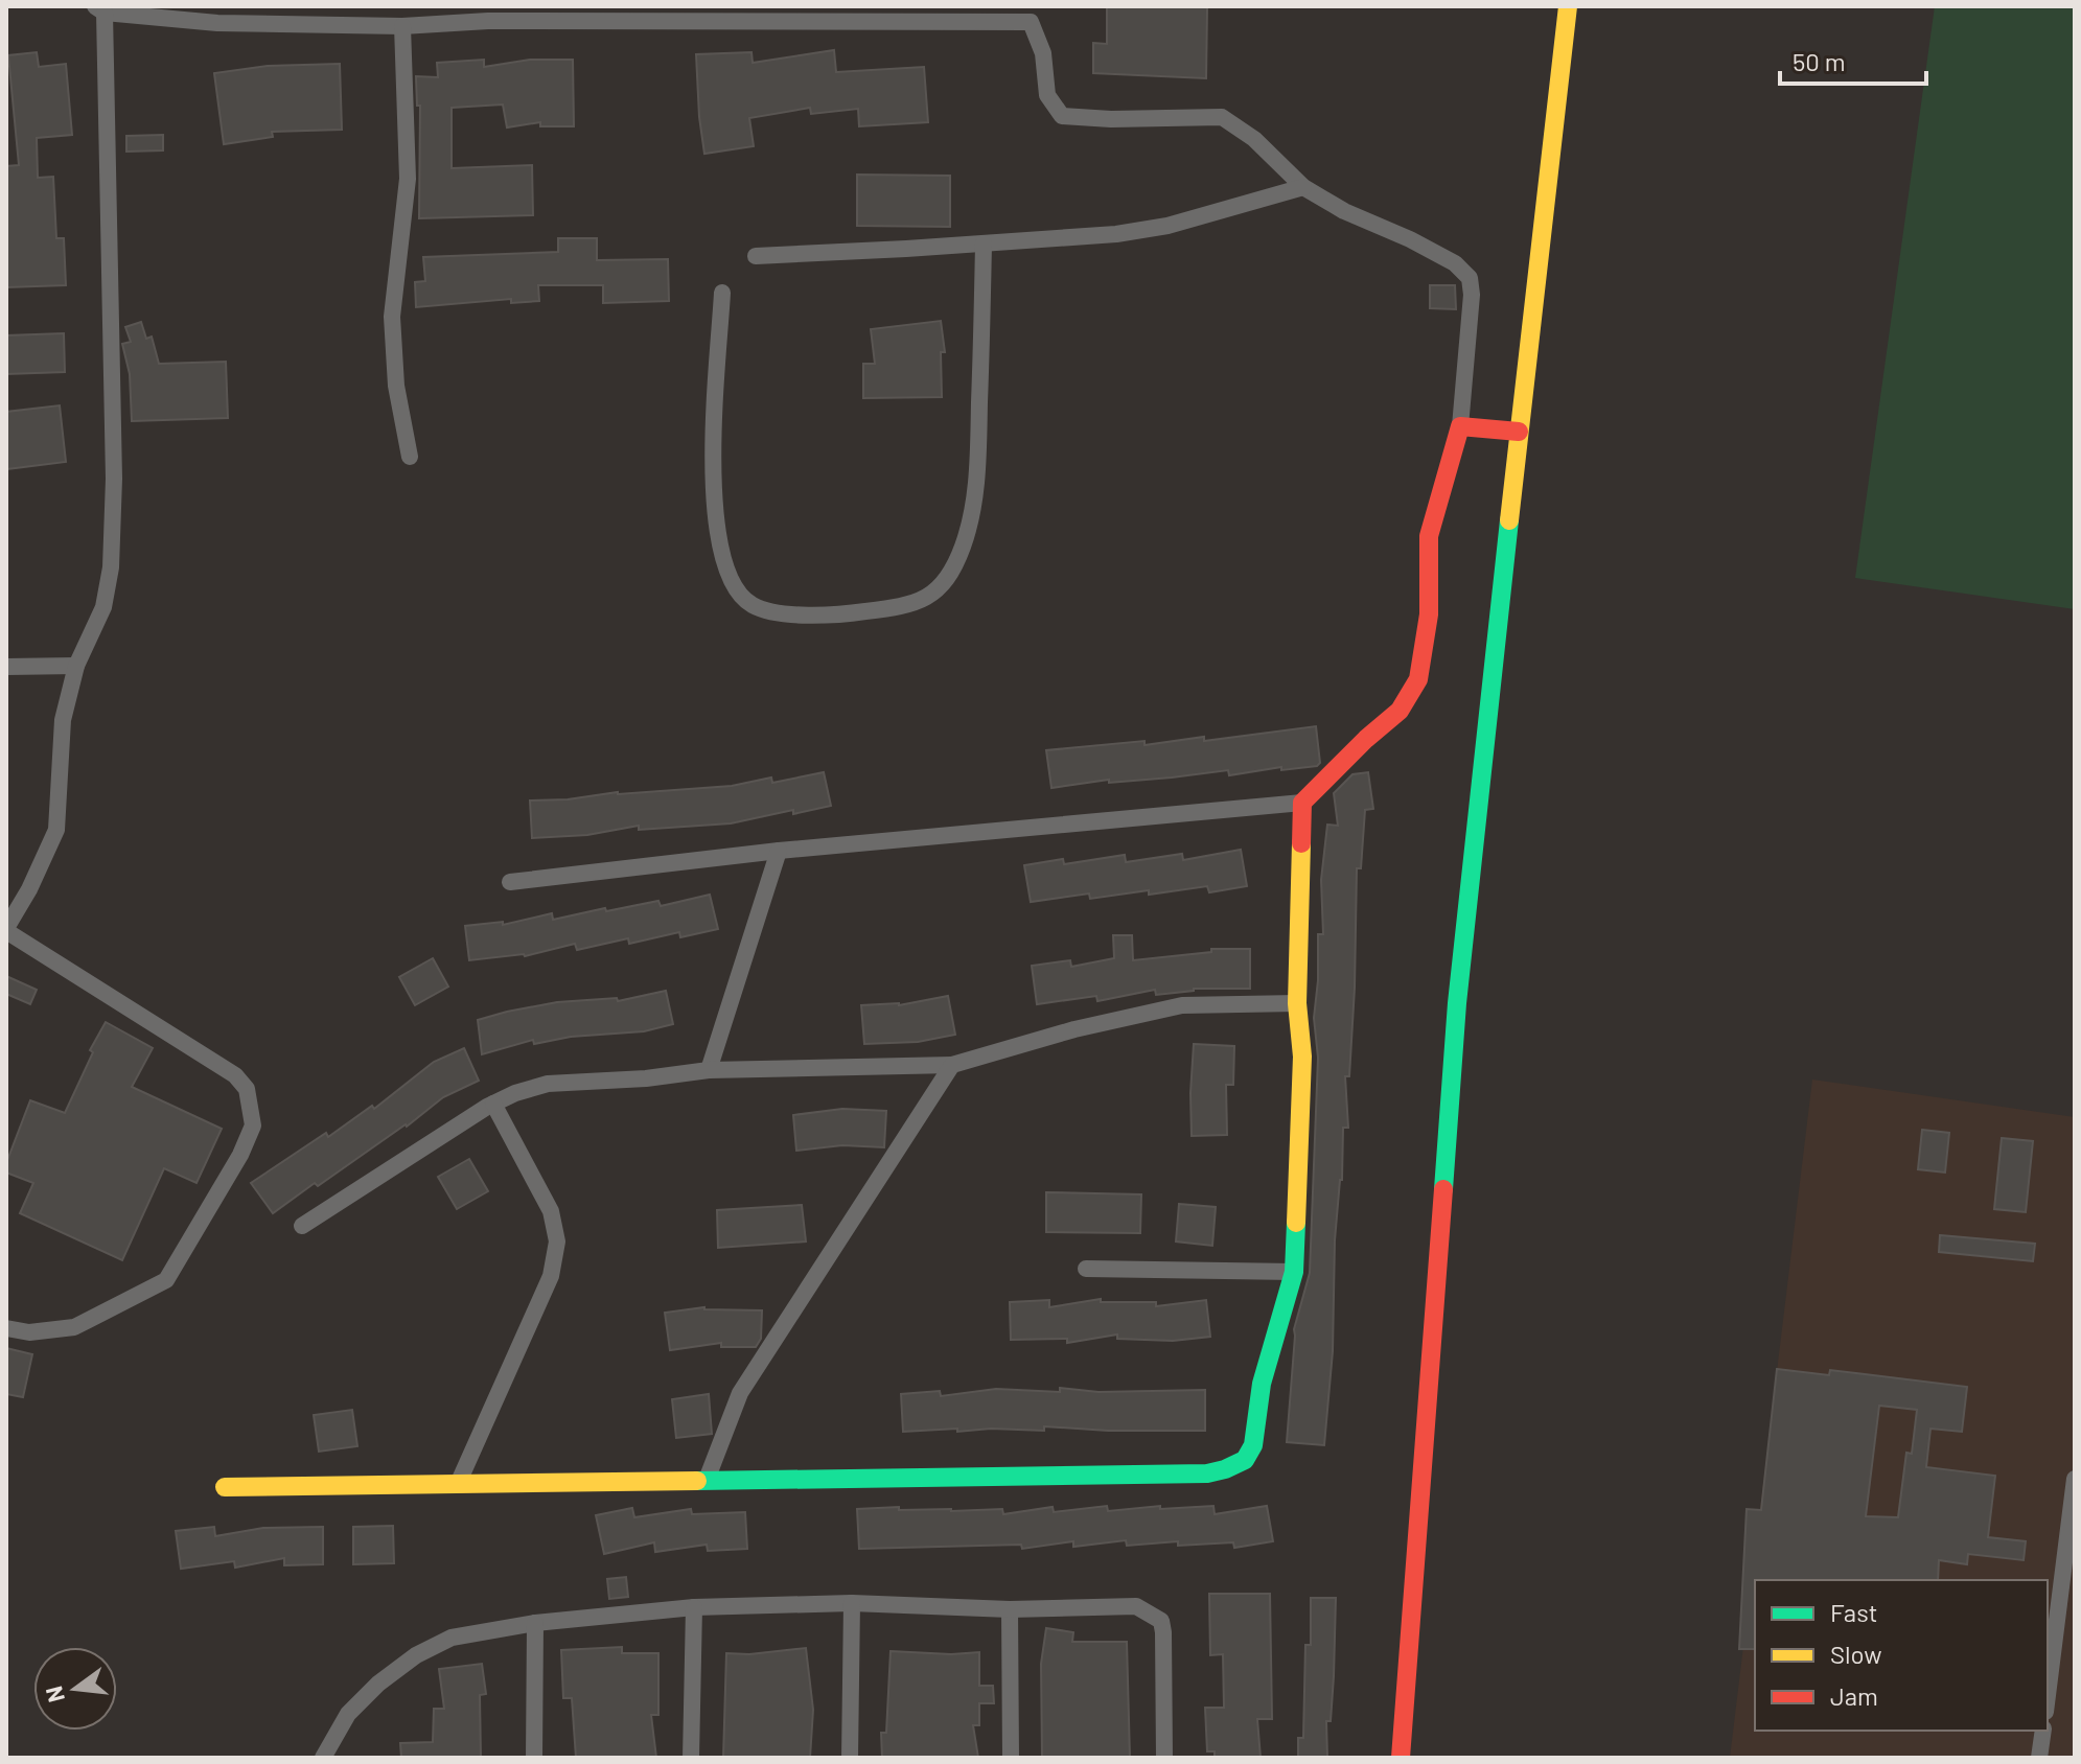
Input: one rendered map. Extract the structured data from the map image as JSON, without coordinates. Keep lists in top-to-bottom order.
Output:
{
  "legend": ["Fast", "Slow", "Jam"],
  "scale_bar": "50 m",
  "north": "left"
}
